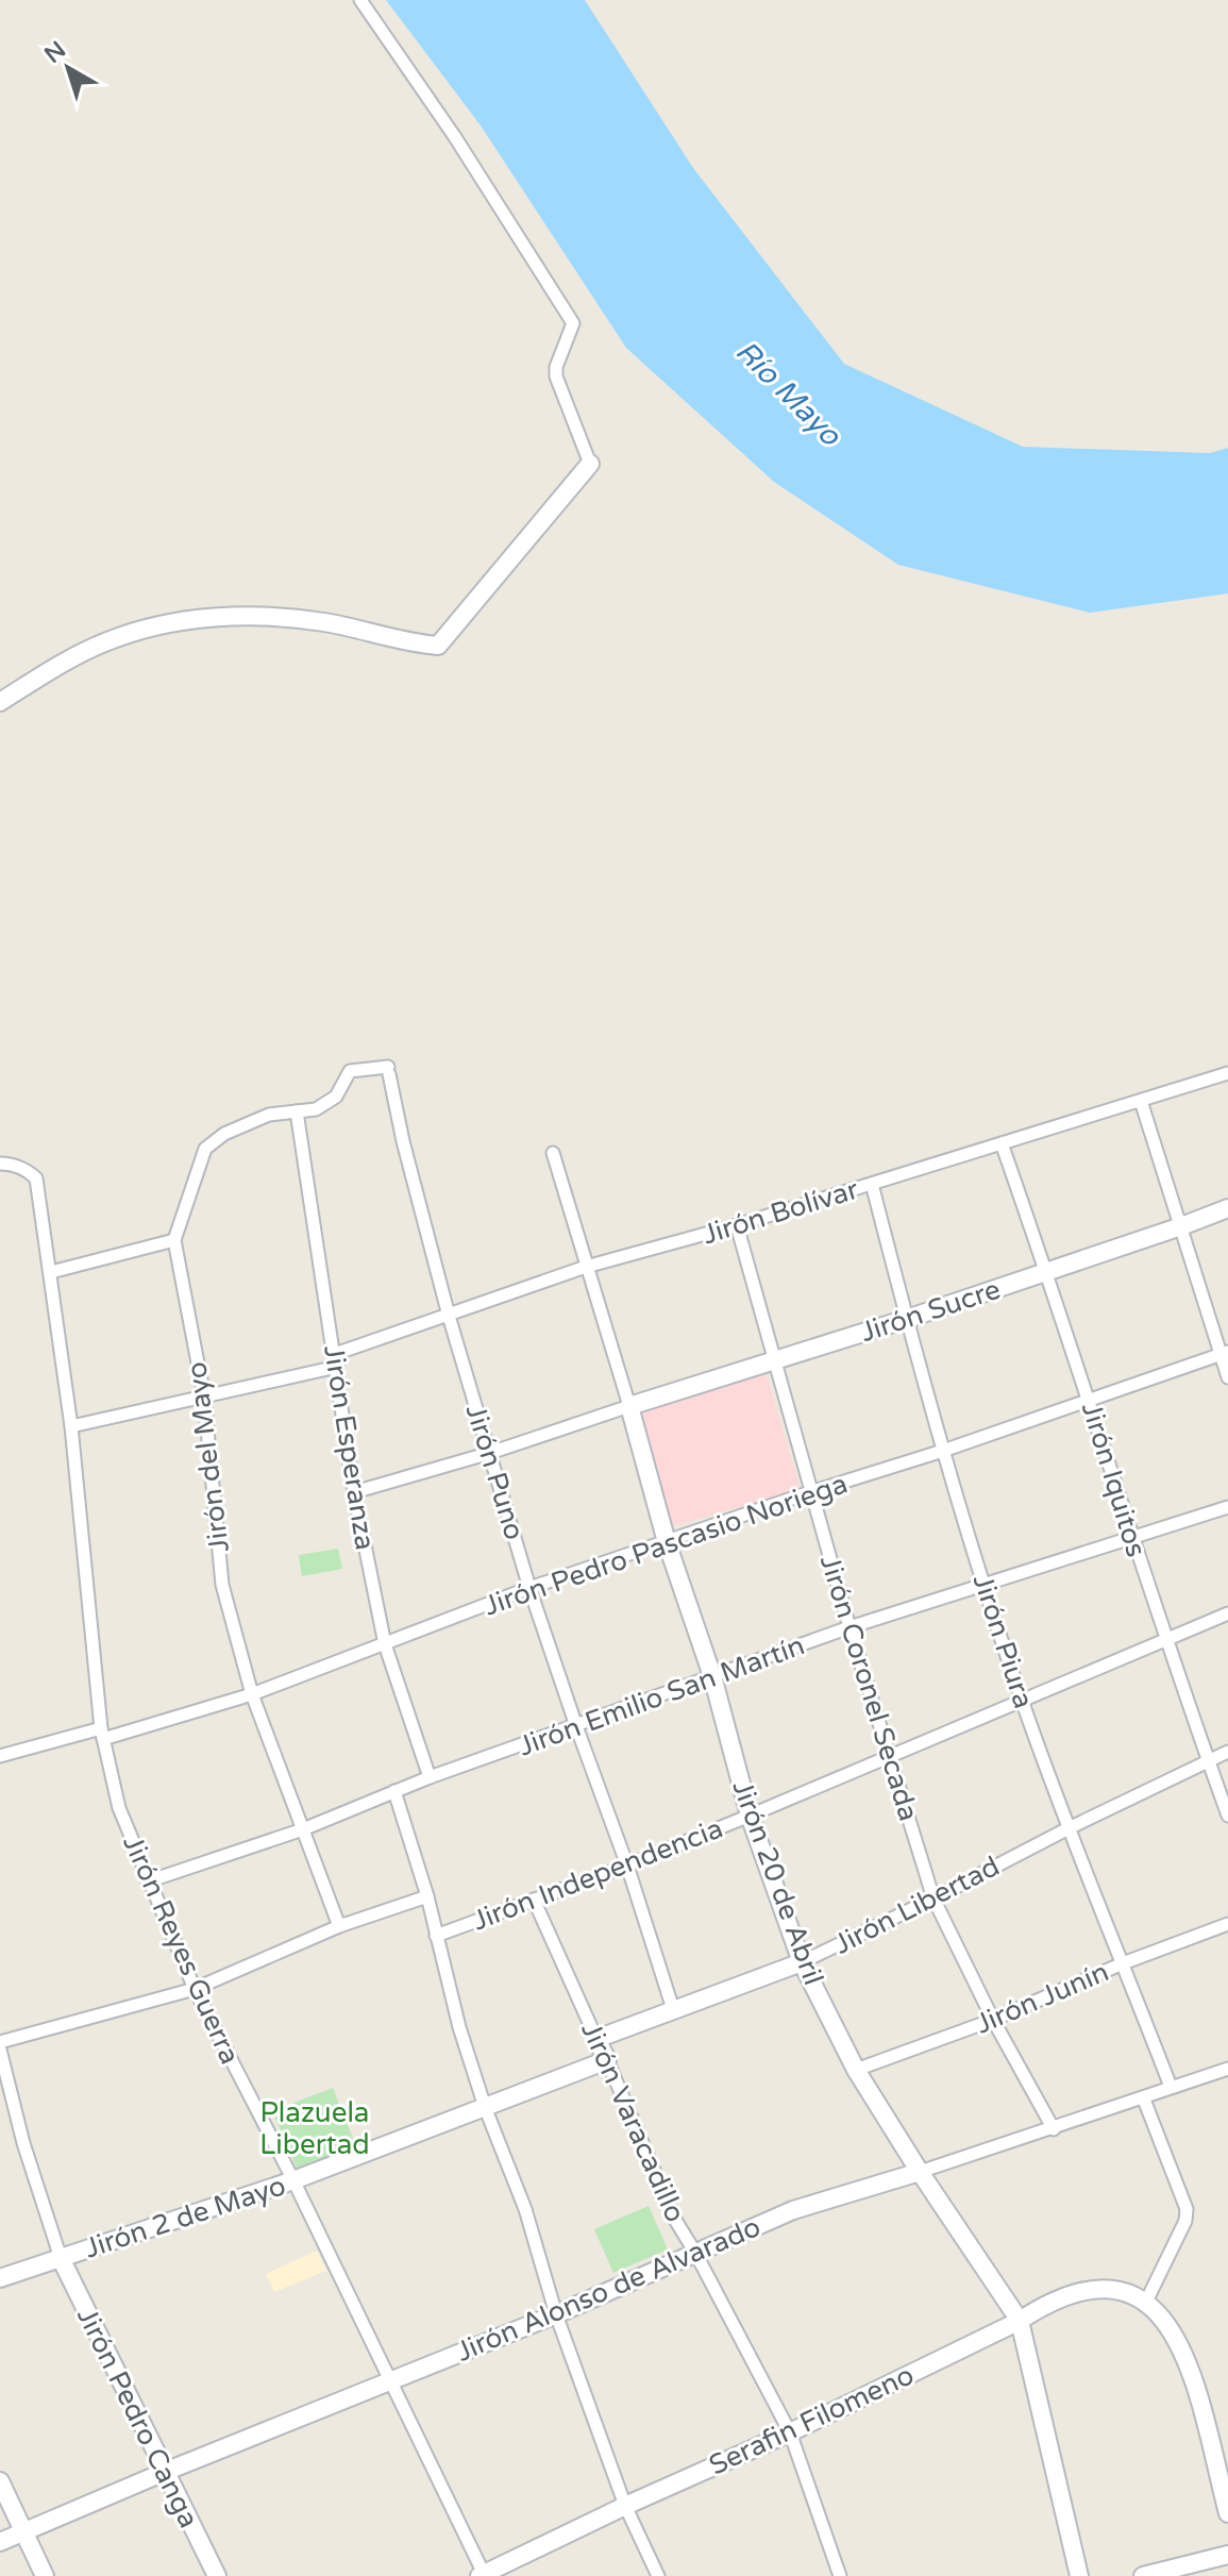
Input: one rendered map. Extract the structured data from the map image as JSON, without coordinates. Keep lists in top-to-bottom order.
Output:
{
  "streets": {
    "main road": [
      "Jirón Sucre",
      "Jirón 20 de Abril",
      "Jirón Libertad",
      "Jirón Varacadillo",
      "Jirón 2 de Mayo",
      "Jirón Alonso de Alvarado",
      "Jirón Pedro Canga",
      "Serafin Filomeno"
    ],
    "street": [
      "Jirón Bolívar",
      "Jirón Esperanza",
      "Jirón del Mayo",
      "Jirón Puno",
      "Jirón Iquitos",
      "Jirón Pedro Pascasio Noriega",
      "Jirón Piura",
      "Jirón Coronel Secada",
      "Jirón Emilio San Martín",
      "Jirón Independencia",
      "Jirón Reyes Guerra",
      "Jirón Junín"
    ]
  },
  "crossings": [
    ["Jirón Bolívar", "Jirón Esperanza"],
    ["Jirón Bolívar", "Jirón del Mayo"],
    ["Jirón Bolívar", "Jirón Puno"],
    ["Jirón Bolívar", "Jirón Iquitos"],
    ["Jirón Bolívar", "Jirón Piura"],
    ["Jirón Bolívar", "Jirón Coronel Secada"],
    ["Jirón Bolívar", "Jirón 20 de Abril"],
    ["Jirón Bolívar", "Jirón Reyes Guerra"],
    ["Jirón Sucre", "Jirón Iquitos"],
    ["Jirón Sucre", "Jirón Piura"],
    ["Jirón Sucre", "Jirón Coronel Secada"],
    ["Jirón Sucre", "Jirón 20 de Abril"],
    ["Jirón Esperanza", "Jirón del Mayo"],
    ["Jirón Esperanza", "Jirón Pedro Pascasio Noriega"],
    ["Jirón Esperanza", "Jirón Emilio San Martín"],
    ["Jirón del Mayo", "Jirón Puno"],
    ["Jirón del Mayo", "Jirón Pedro Pascasio Noriega"],
    ["Jirón del Mayo", "Jirón Emilio San Martín"],
    ["Jirón Puno", "Jirón Pedro Pascasio Noriega"],
    ["Jirón Puno", "Jirón Emilio San Martín"],
    ["Jirón Puno", "Jirón Independencia"],
    ["Jirón Puno", "Jirón Libertad"],
    ["Jirón Iquitos", "Jirón Pedro Pascasio Noriega"],
    ["Jirón Iquitos", "Jirón Emilio San Martín"],
    ["Jirón Iquitos", "Jirón Independencia"],
    ["Jirón Iquitos", "Jirón Libertad"],
    ["Jirón Pedro Pascasio Noriega", "Jirón Piura"],
    ["Jirón Pedro Pascasio Noriega", "Jirón Coronel Secada"],
    ["Jirón Pedro Pascasio Noriega", "Jirón 20 de Abril"],
    ["Jirón Pedro Pascasio Noriega", "Jirón Reyes Guerra"],
    ["Jirón Piura", "Jirón Emilio San Martín"],
    ["Jirón Piura", "Jirón Independencia"],
    ["Jirón Piura", "Jirón Libertad"],
    ["Jirón Piura", "Jirón Junín"],
    ["Jirón Piura", "Jirón Alonso de Alvarado"],
    ["Jirón Coronel Secada", "Jirón Emilio San Martín"],
    ["Jirón Coronel Secada", "Jirón Independencia"],
    ["Jirón Coronel Secada", "Jirón Libertad"],
    ["Jirón Coronel Secada", "Jirón Junín"],
    ["Jirón Coronel Secada", "Jirón Alonso de Alvarado"],
    ["Jirón Emilio San Martín", "Jirón 20 de Abril"],
    ["Jirón Emilio San Martín", "Jirón Reyes Guerra"],
    ["Jirón Independencia", "Jirón 20 de Abril"],
    ["Jirón Independencia", "Jirón Varacadillo"],
    ["Jirón 20 de Abril", "Jirón Libertad"],
    ["Jirón 20 de Abril", "Jirón Junín"],
    ["Jirón 20 de Abril", "Jirón Alonso de Alvarado"],
    ["Jirón 20 de Abril", "Serafin Filomeno"],
    ["Jirón Libertad", "Jirón Varacadillo"],
    ["Jirón Reyes Guerra", "Jirón 2 de Mayo"],
    ["Jirón Reyes Guerra", "Jirón Alonso de Alvarado"],
    ["Jirón Reyes Guerra", "Serafin Filomeno"],
    ["Jirón Varacadillo", "Jirón 2 de Mayo"],
    ["Jirón Varacadillo", "Jirón Alonso de Alvarado"],
    ["Jirón Varacadillo", "Serafin Filomeno"],
    ["Jirón 2 de Mayo", "Jirón Pedro Canga"],
    ["Jirón Alonso de Alvarado", "Jirón Pedro Canga"]
  ],
  "water": ["Río Mayo"],
  "parks": ["Plazuela Libertad"],
  "north": "top left"
}
